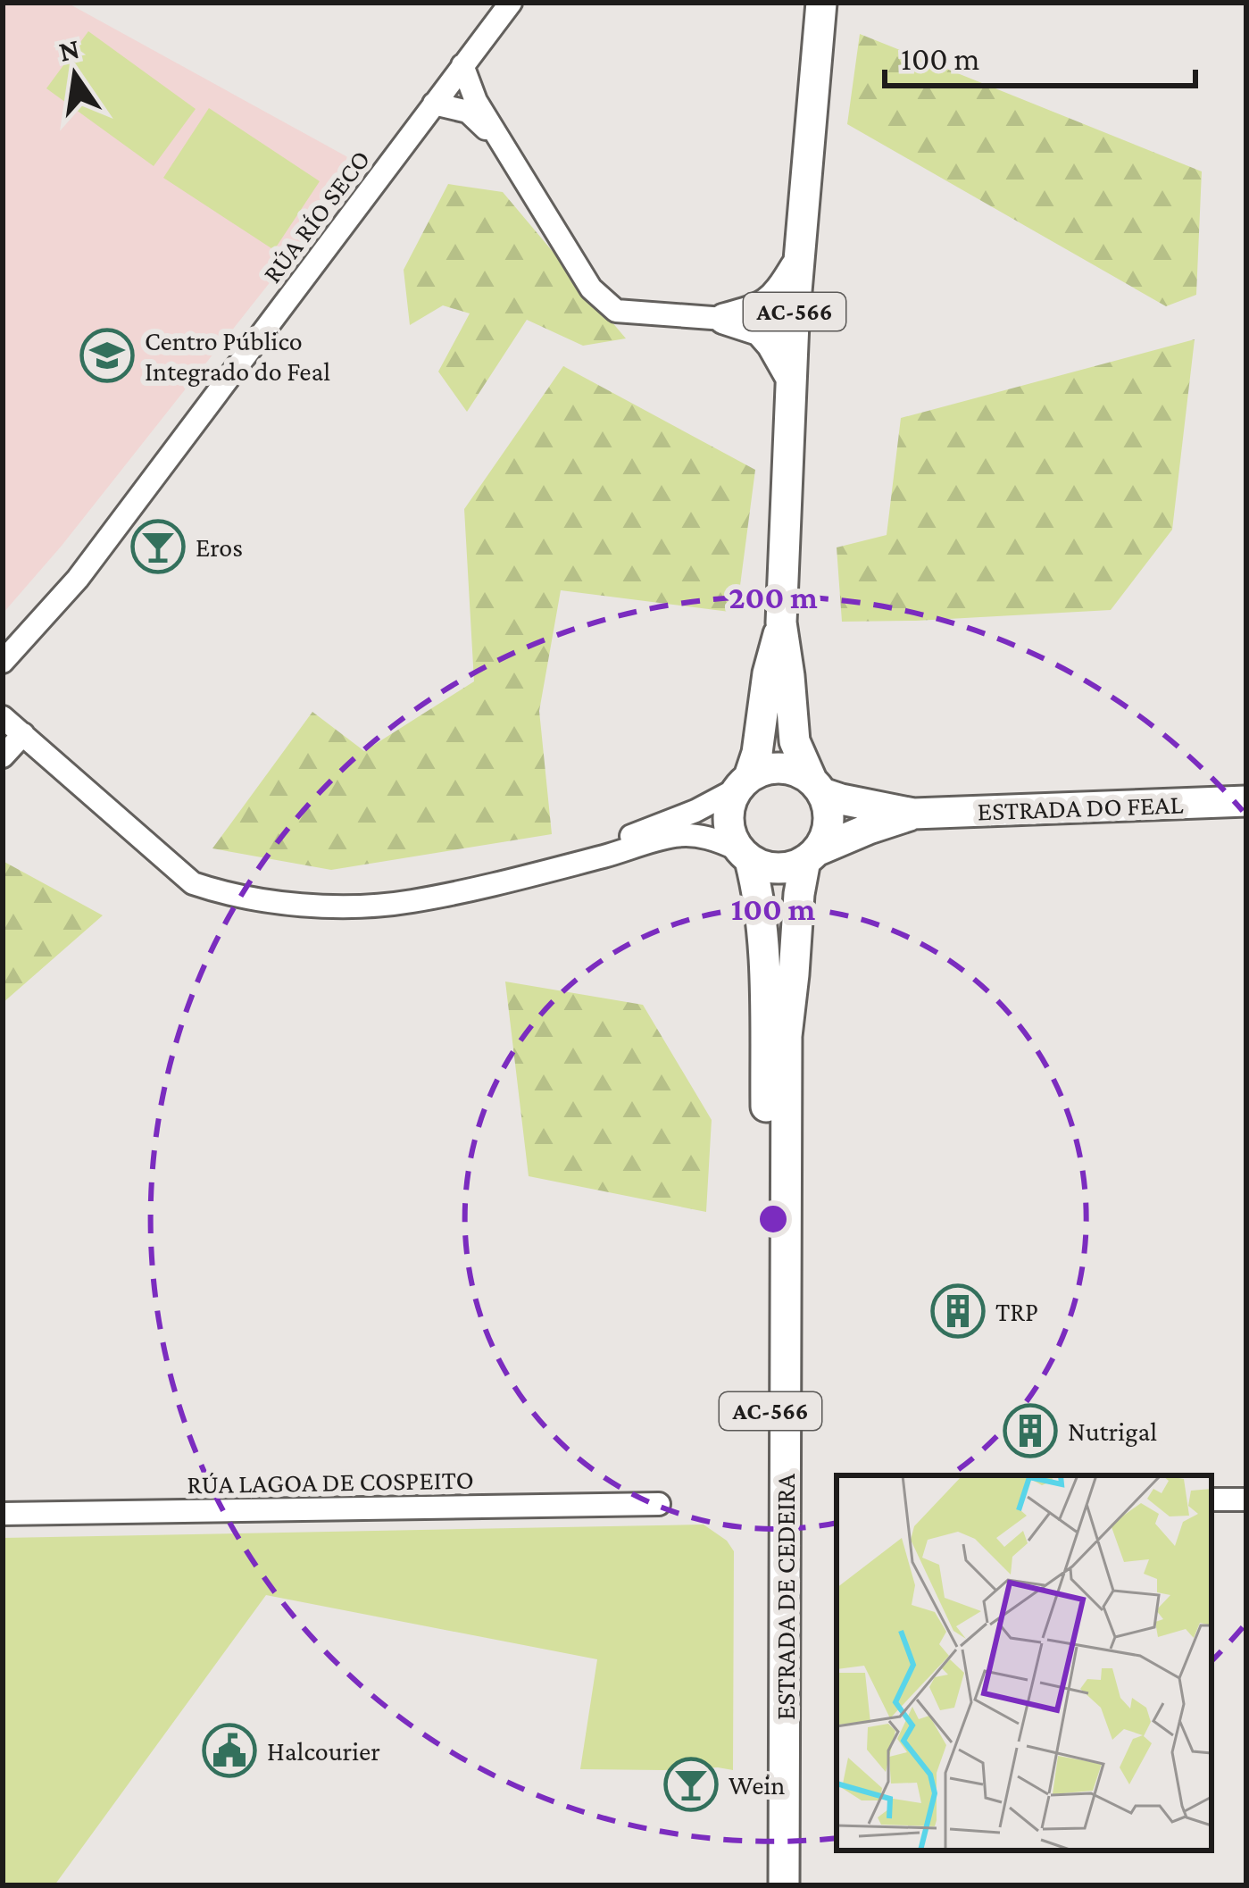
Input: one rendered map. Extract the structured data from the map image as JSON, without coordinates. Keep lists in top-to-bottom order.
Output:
{
  "streets": {
    "main road": ["AC-566", "ESTRADA DO FEAL", "ESTRADA DE CEDEIRA"],
    "street": ["RÚA RÍO SECO", "RÚA LAGOA DE COSPEITO"]
  },
  "crossings": [
    ["AC-566", "ESTRADA DO FEAL"],
    ["AC-566", "ESTRADA DE CEDEIRA"],
    ["ESTRADA DO FEAL", "ESTRADA DE CEDEIRA"]
  ],
  "places": {
    "school or university": ["Centro Público Integrado do Feal"],
    "bar": ["Eros", "Wein"],
    "building": ["TRP", "Nutrigal"],
    "public building": ["Halcourier"]
  },
  "scale_bar": "100 m",
  "north": "top",
  "rings": ["200 m", "100 m"]
}
